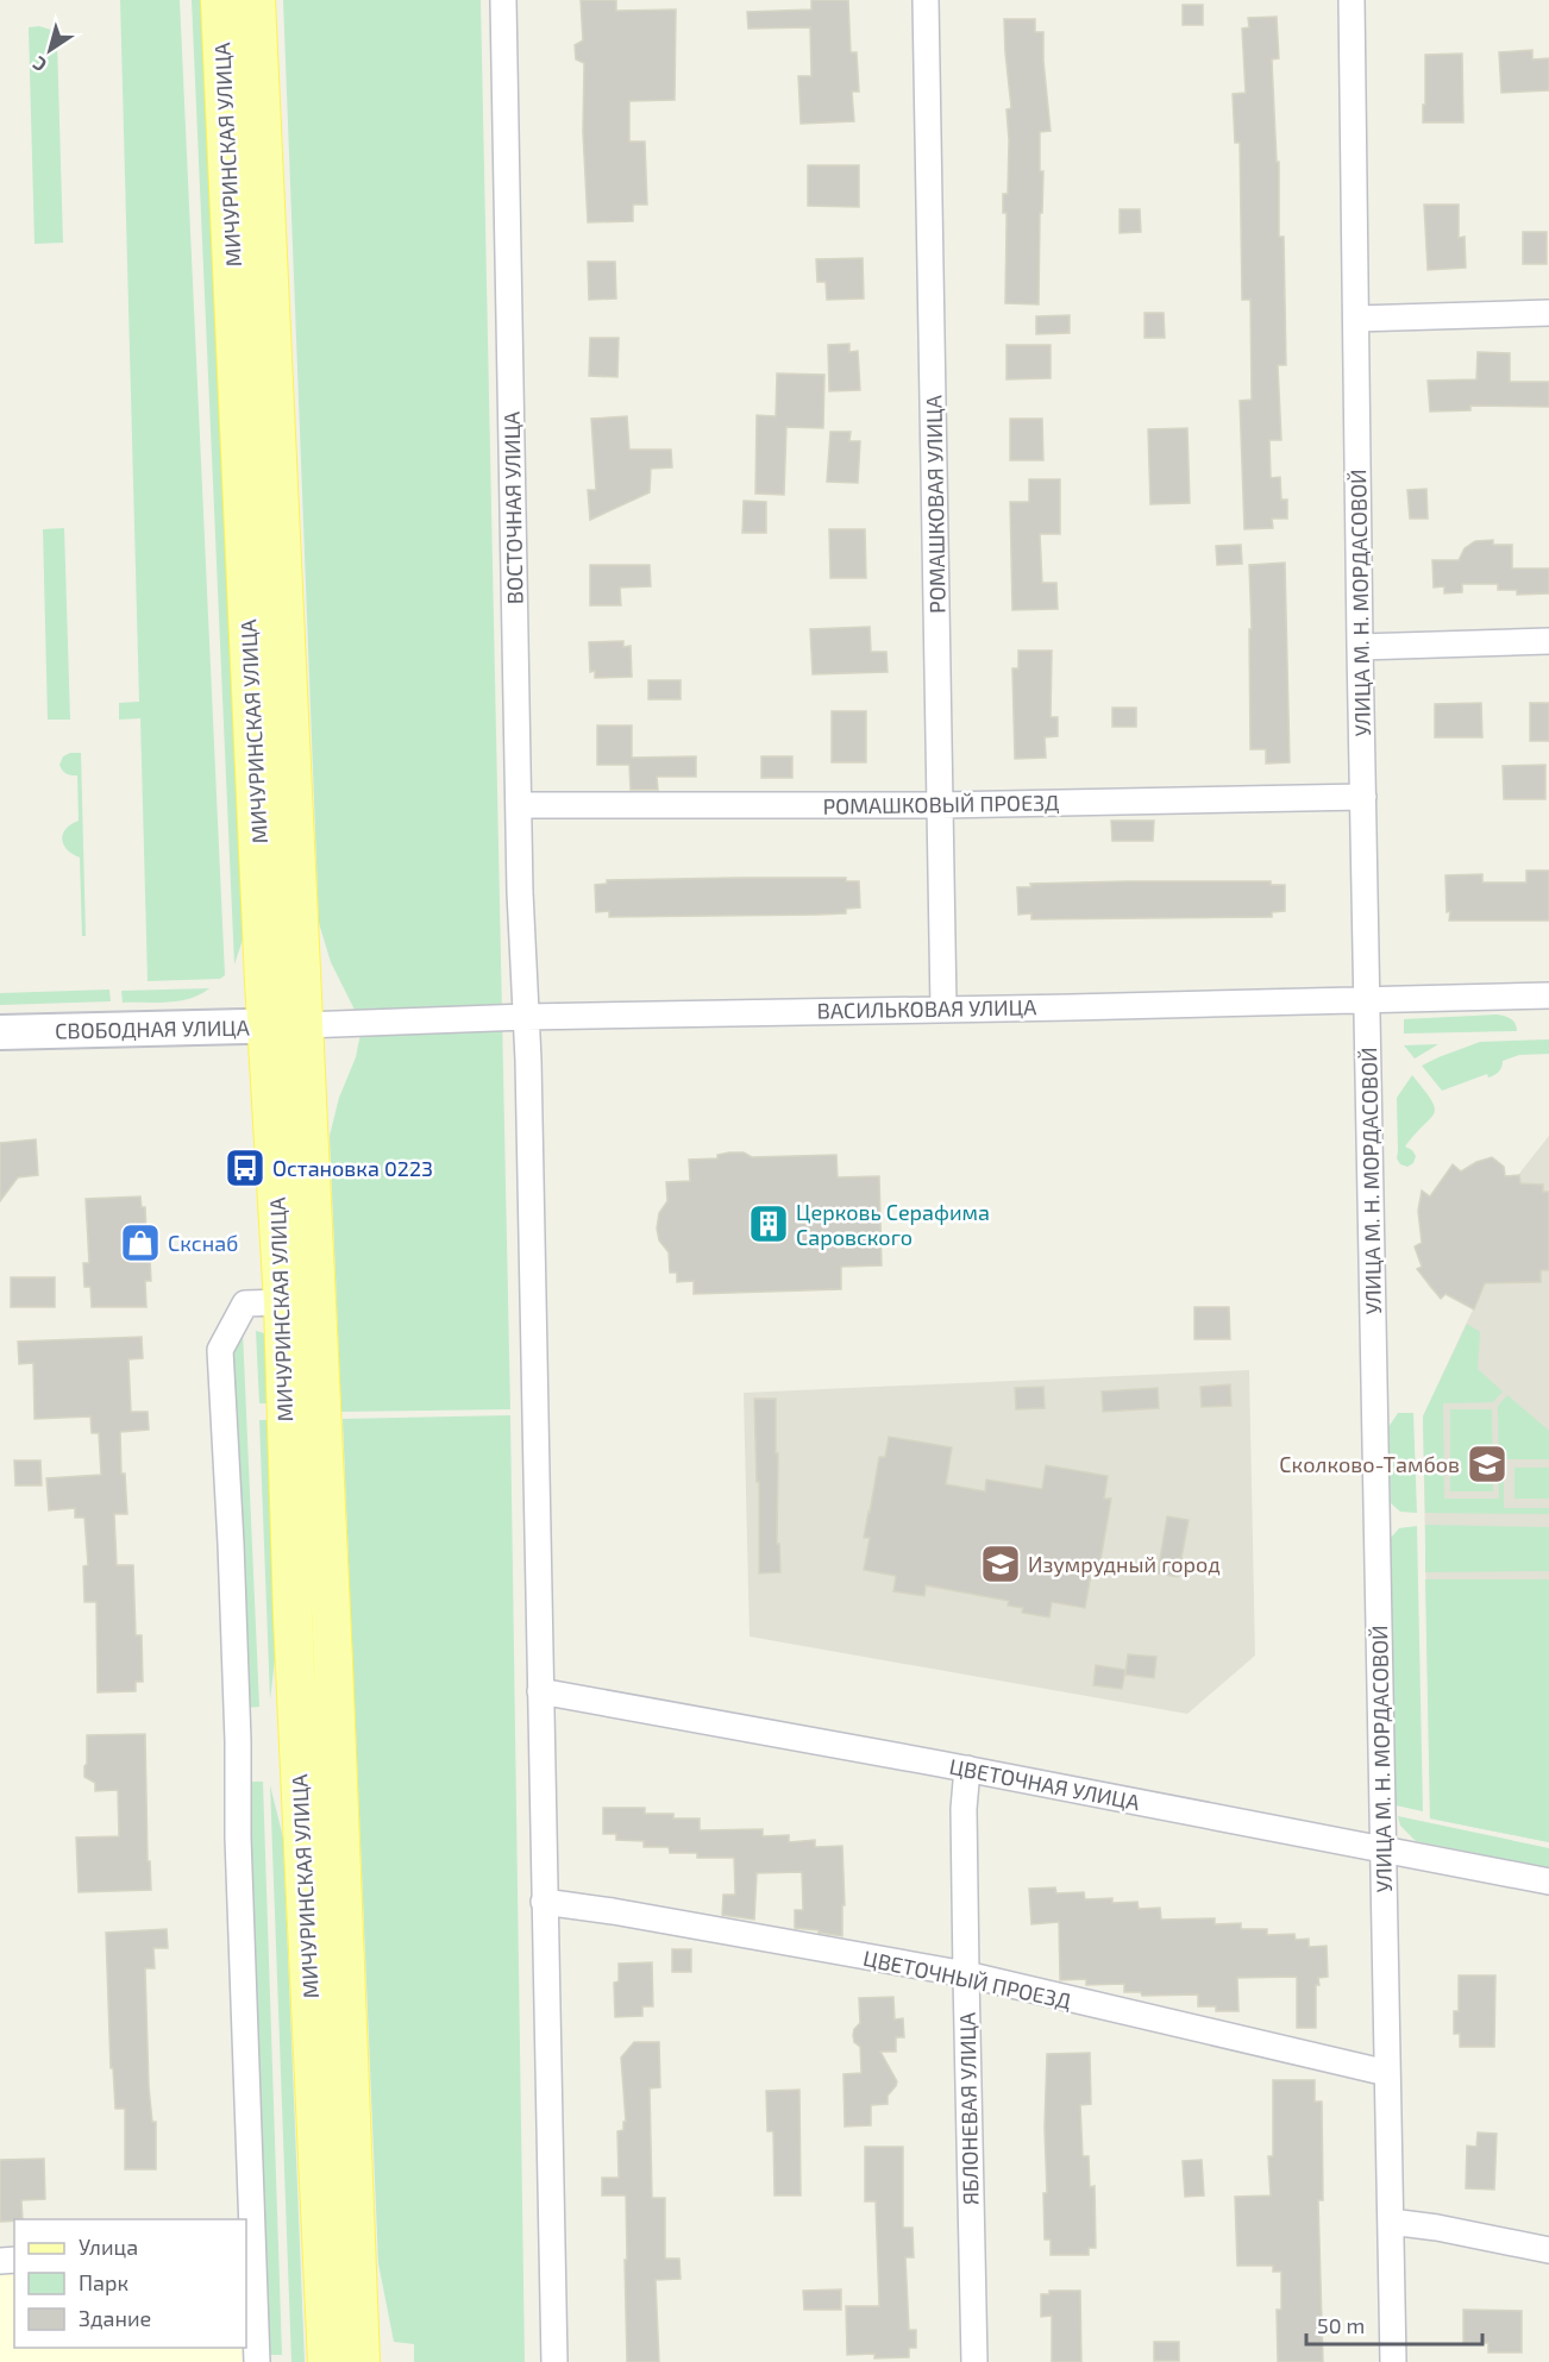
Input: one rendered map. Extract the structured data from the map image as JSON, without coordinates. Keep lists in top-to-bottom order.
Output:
{
  "streets": {
    "main road": ["МИЧУРИНСКАЯ УЛИЦА", "СВОБОДНАЯ УЛИЦА"],
    "street": [
      "РОМАШКОВАЯ УЛИЦА",
      "ВОСТОЧНАЯ УЛИЦА",
      "УЛИЦА М. Н. МОРДАСОВОЙ",
      "РОМАШКОВЫЙ ПРОЕЗД",
      "ВАСИЛЬКОВАЯ УЛИЦА",
      "ЦВЕТОЧНАЯ УЛИЦА",
      "ЦВЕТОЧНЫЙ ПРОЕЗД",
      "ЯБЛОНЕВАЯ УЛИЦА"
    ]
  },
  "crossings": [
    ["МИЧУРИНСКАЯ УЛИЦА", "ВАСИЛЬКОВАЯ УЛИЦА"],
    ["МИЧУРИНСКАЯ УЛИЦА", "СВОБОДНАЯ УЛИЦА"],
    ["РОМАШКОВАЯ УЛИЦА", "РОМАШКОВЫЙ ПРОЕЗД"],
    ["РОМАШКОВАЯ УЛИЦА", "ВАСИЛЬКОВАЯ УЛИЦА"],
    ["ВОСТОЧНАЯ УЛИЦА", "РОМАШКОВЫЙ ПРОЕЗД"],
    ["ВОСТОЧНАЯ УЛИЦА", "ВАСИЛЬКОВАЯ УЛИЦА"],
    ["ВОСТОЧНАЯ УЛИЦА", "ЦВЕТОЧНАЯ УЛИЦА"],
    ["ВОСТОЧНАЯ УЛИЦА", "ЦВЕТОЧНЫЙ ПРОЕЗД"],
    ["УЛИЦА М. Н. МОРДАСОВОЙ", "РОМАШКОВЫЙ ПРОЕЗД"],
    ["УЛИЦА М. Н. МОРДАСОВОЙ", "ВАСИЛЬКОВАЯ УЛИЦА"],
    ["УЛИЦА М. Н. МОРДАСОВОЙ", "ЦВЕТОЧНАЯ УЛИЦА"],
    ["УЛИЦА М. Н. МОРДАСОВОЙ", "ЦВЕТОЧНЫЙ ПРОЕЗД"],
    ["ВАСИЛЬКОВАЯ УЛИЦА", "СВОБОДНАЯ УЛИЦА"],
    ["ЦВЕТОЧНАЯ УЛИЦА", "ЯБЛОНЕВАЯ УЛИЦА"],
    ["ЦВЕТОЧНЫЙ ПРОЕЗД", "ЯБЛОНЕВАЯ УЛИЦА"]
  ],
  "places": {
    "bus stop": ["Остановка 0223"],
    "building": ["Церковь Серафима Саровского"],
    "shop": ["Скснаб"],
    "school or university": ["Сколково-Тамбов", "Изумрудный город"]
  },
  "legend": ["Улица", "Парк", "Здание"],
  "scale_bar": "50 m",
  "north": "bottom left"
}
